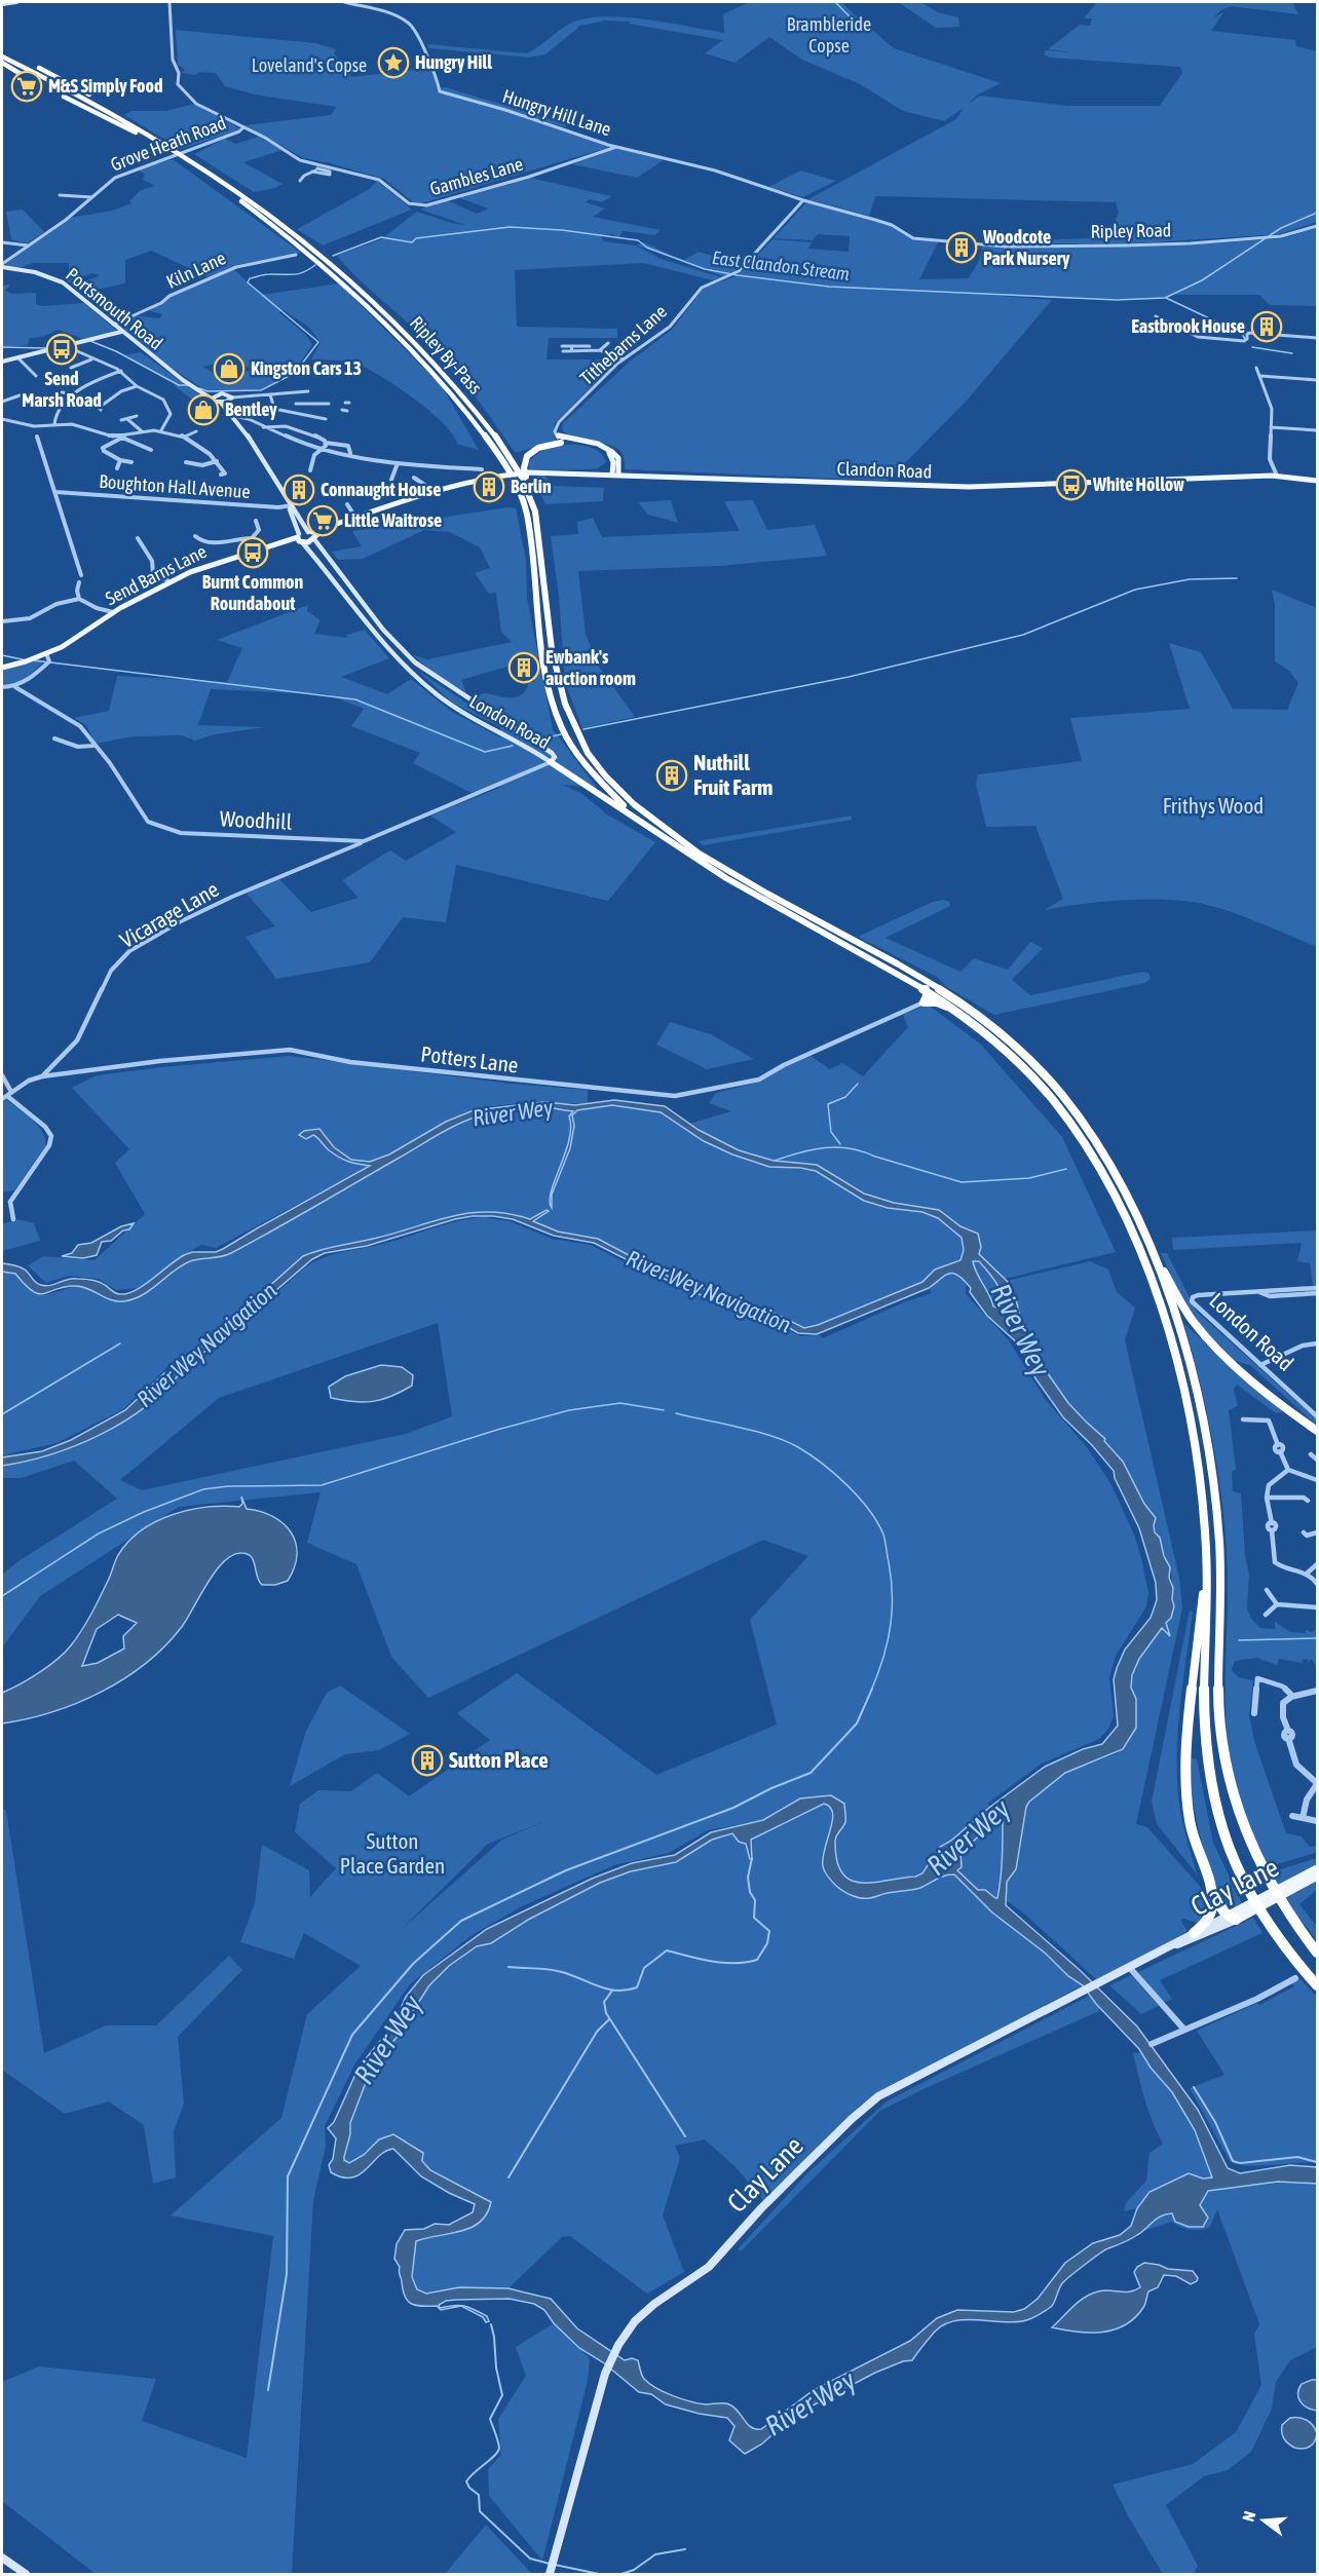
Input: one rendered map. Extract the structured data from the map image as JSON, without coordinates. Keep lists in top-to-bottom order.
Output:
{
  "streets": {
    "highway": ["Ripley By-Pass"],
    "main road": [
      "Portsmouth Road",
      "Clandon Road",
      "Send Barns Lane",
      "London Road",
      "Clay Lane"
    ],
    "street": [
      "Hungry Hill Lane",
      "Grove Heath Road",
      "Gambles Lane",
      "Ripley Road",
      "Kiln Lane",
      "Tithebarns Lane",
      "Boughton Hall Avenue",
      "Woodhill",
      "Vicarage Lane",
      "Potters Lane"
    ]
  },
  "crossings": [
    ["Hungry Hill Lane", "Gambles Lane"],
    ["Hungry Hill Lane", "Ripley Road"],
    ["Hungry Hill Lane", "Tithebarns Lane"],
    ["Grove Heath Road", "Gambles Lane"],
    ["Grove Heath Road", "Portsmouth Road"],
    ["Ripley Road", "Tithebarns Lane"],
    ["Kiln Lane", "Portsmouth Road"],
    ["Portsmouth Road", "Clandon Road"],
    ["Portsmouth Road", "Boughton Hall Avenue"],
    ["Portsmouth Road", "Send Barns Lane"],
    ["Portsmouth Road", "London Road"],
    ["Clandon Road", "London Road"],
    ["Send Barns Lane", "London Road"],
    ["London Road", "Woodhill"],
    ["Woodhill", "Vicarage Lane"],
    ["Vicarage Lane", "Potters Lane"]
  ],
  "water": ["East Clandon Stream", "River Wey", "River Wey Navigation"],
  "parks": [
    "Brambleride Copse",
    "Loveland's Copse",
    "Frithys Wood",
    "Sutton Place Garden"
  ],
  "places": {
    "place": ["Hungry Hill"],
    "supermarket": ["M&S Simply Food", "Little Waitrose"],
    "building": [
      "Woodcote Park Nursery",
      "Eastbrook House",
      "Berlin",
      "Connaught House",
      "Ewbank's auction room",
      "Nuthill Fruit Farm",
      "Sutton Place"
    ],
    "bus stop": ["Send Marsh Road", "White Hollow", "Burnt Common Roundabout"],
    "shop": ["Kingston Cars 13", "Bentley"]
  },
  "north": "left"
}
